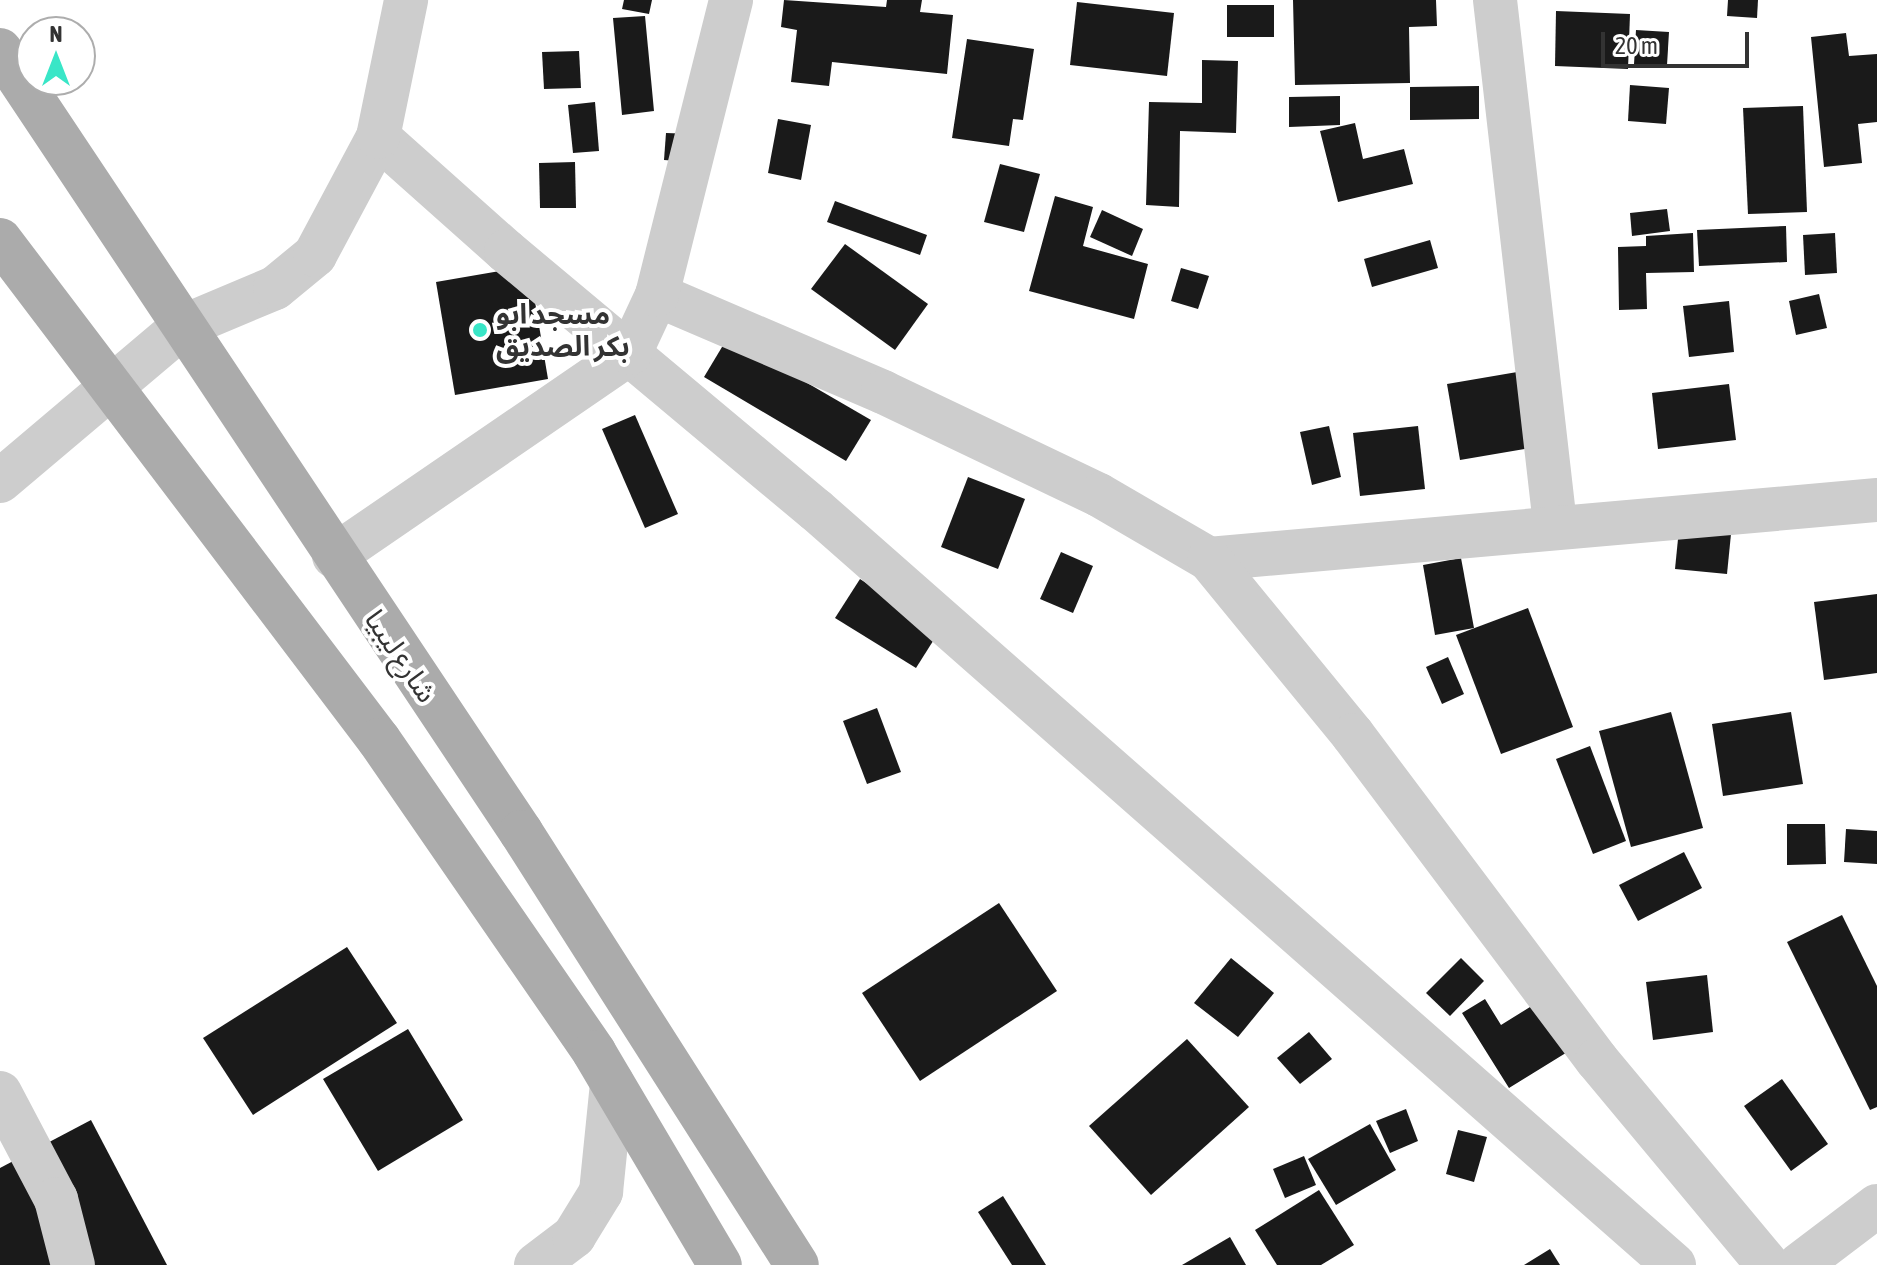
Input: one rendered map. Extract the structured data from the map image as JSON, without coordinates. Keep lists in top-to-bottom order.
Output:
{
  "streets": {
    "main road": ["شارع ليبيا"]
  },
  "places": ["مسجد ابو بكر الصديق"],
  "scale_bar": "20 m",
  "north": "top"
}
